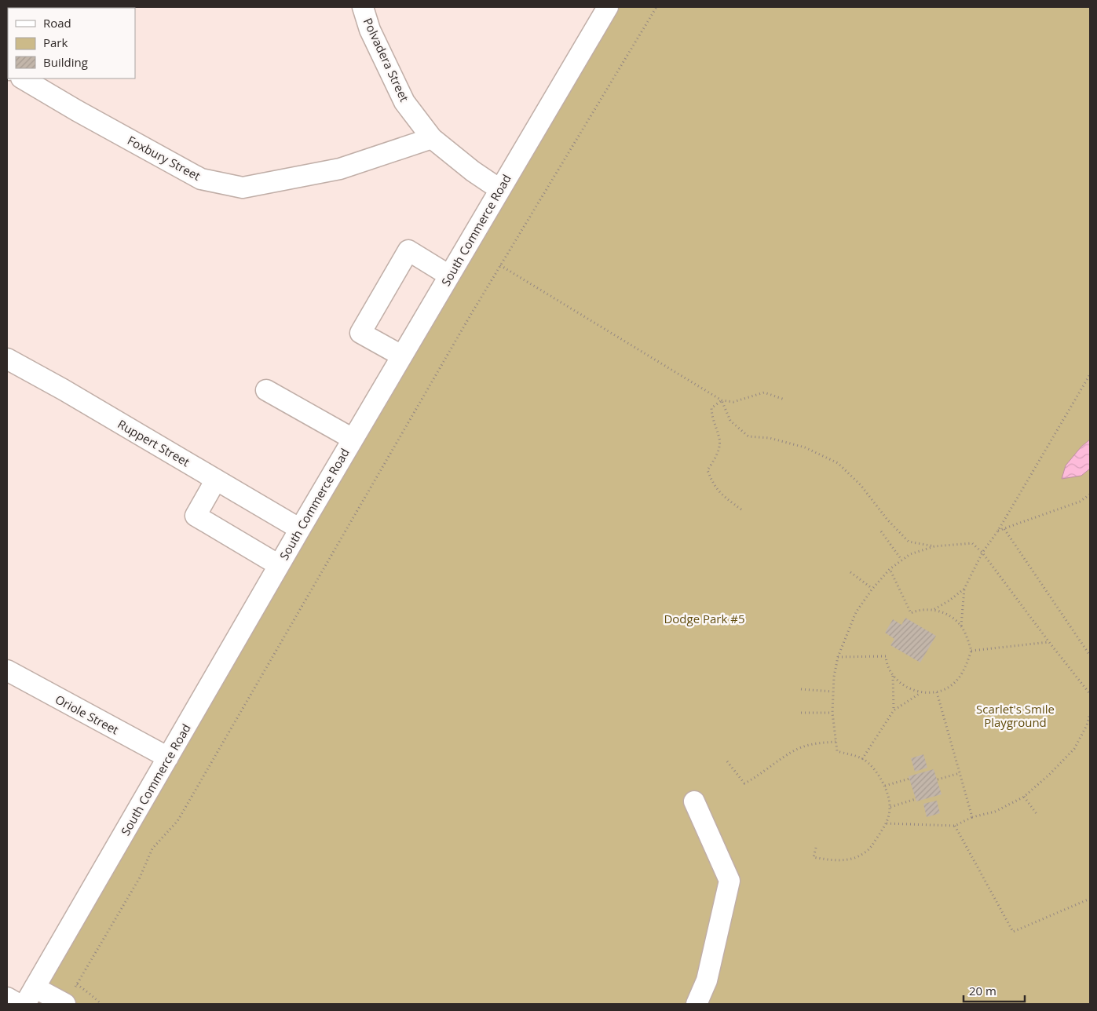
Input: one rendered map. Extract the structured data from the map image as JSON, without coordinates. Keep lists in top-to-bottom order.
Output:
{
  "streets": {
    "street": [
      "Polvadera Street",
      "Foxbury Street",
      "South Commerce Road",
      "Ruppert Street",
      "Oriole Street"
    ]
  },
  "crossings": [
    ["Polvadera Street", "Foxbury Street"],
    ["Polvadera Street", "South Commerce Road"],
    ["South Commerce Road", "Ruppert Street"],
    ["South Commerce Road", "Oriole Street"]
  ],
  "parks": ["Dodge Park #5", "Scarlet's Smile Playground"],
  "legend": ["Road", "Park", "Building"],
  "scale_bar": "20 m"
}
